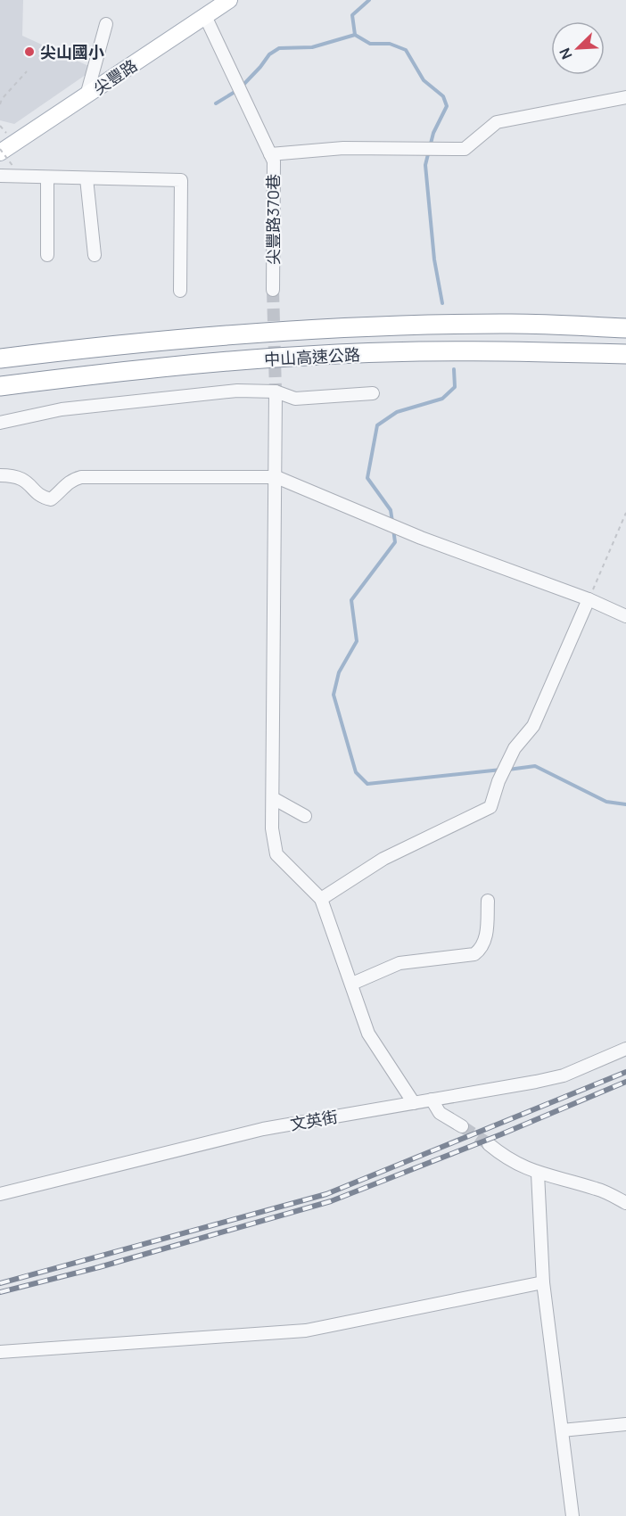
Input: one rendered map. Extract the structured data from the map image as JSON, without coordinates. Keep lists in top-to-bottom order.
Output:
{
  "streets": {
    "highway": ["中山高速公路"],
    "main road": ["尖豐路"],
    "street": ["尖豐路370巷", "文英街"]
  },
  "crossings": [
    ["尖豐路", "尖豐路370巷"]
  ],
  "places": ["尖山國小"],
  "north": "bottom left"
}
